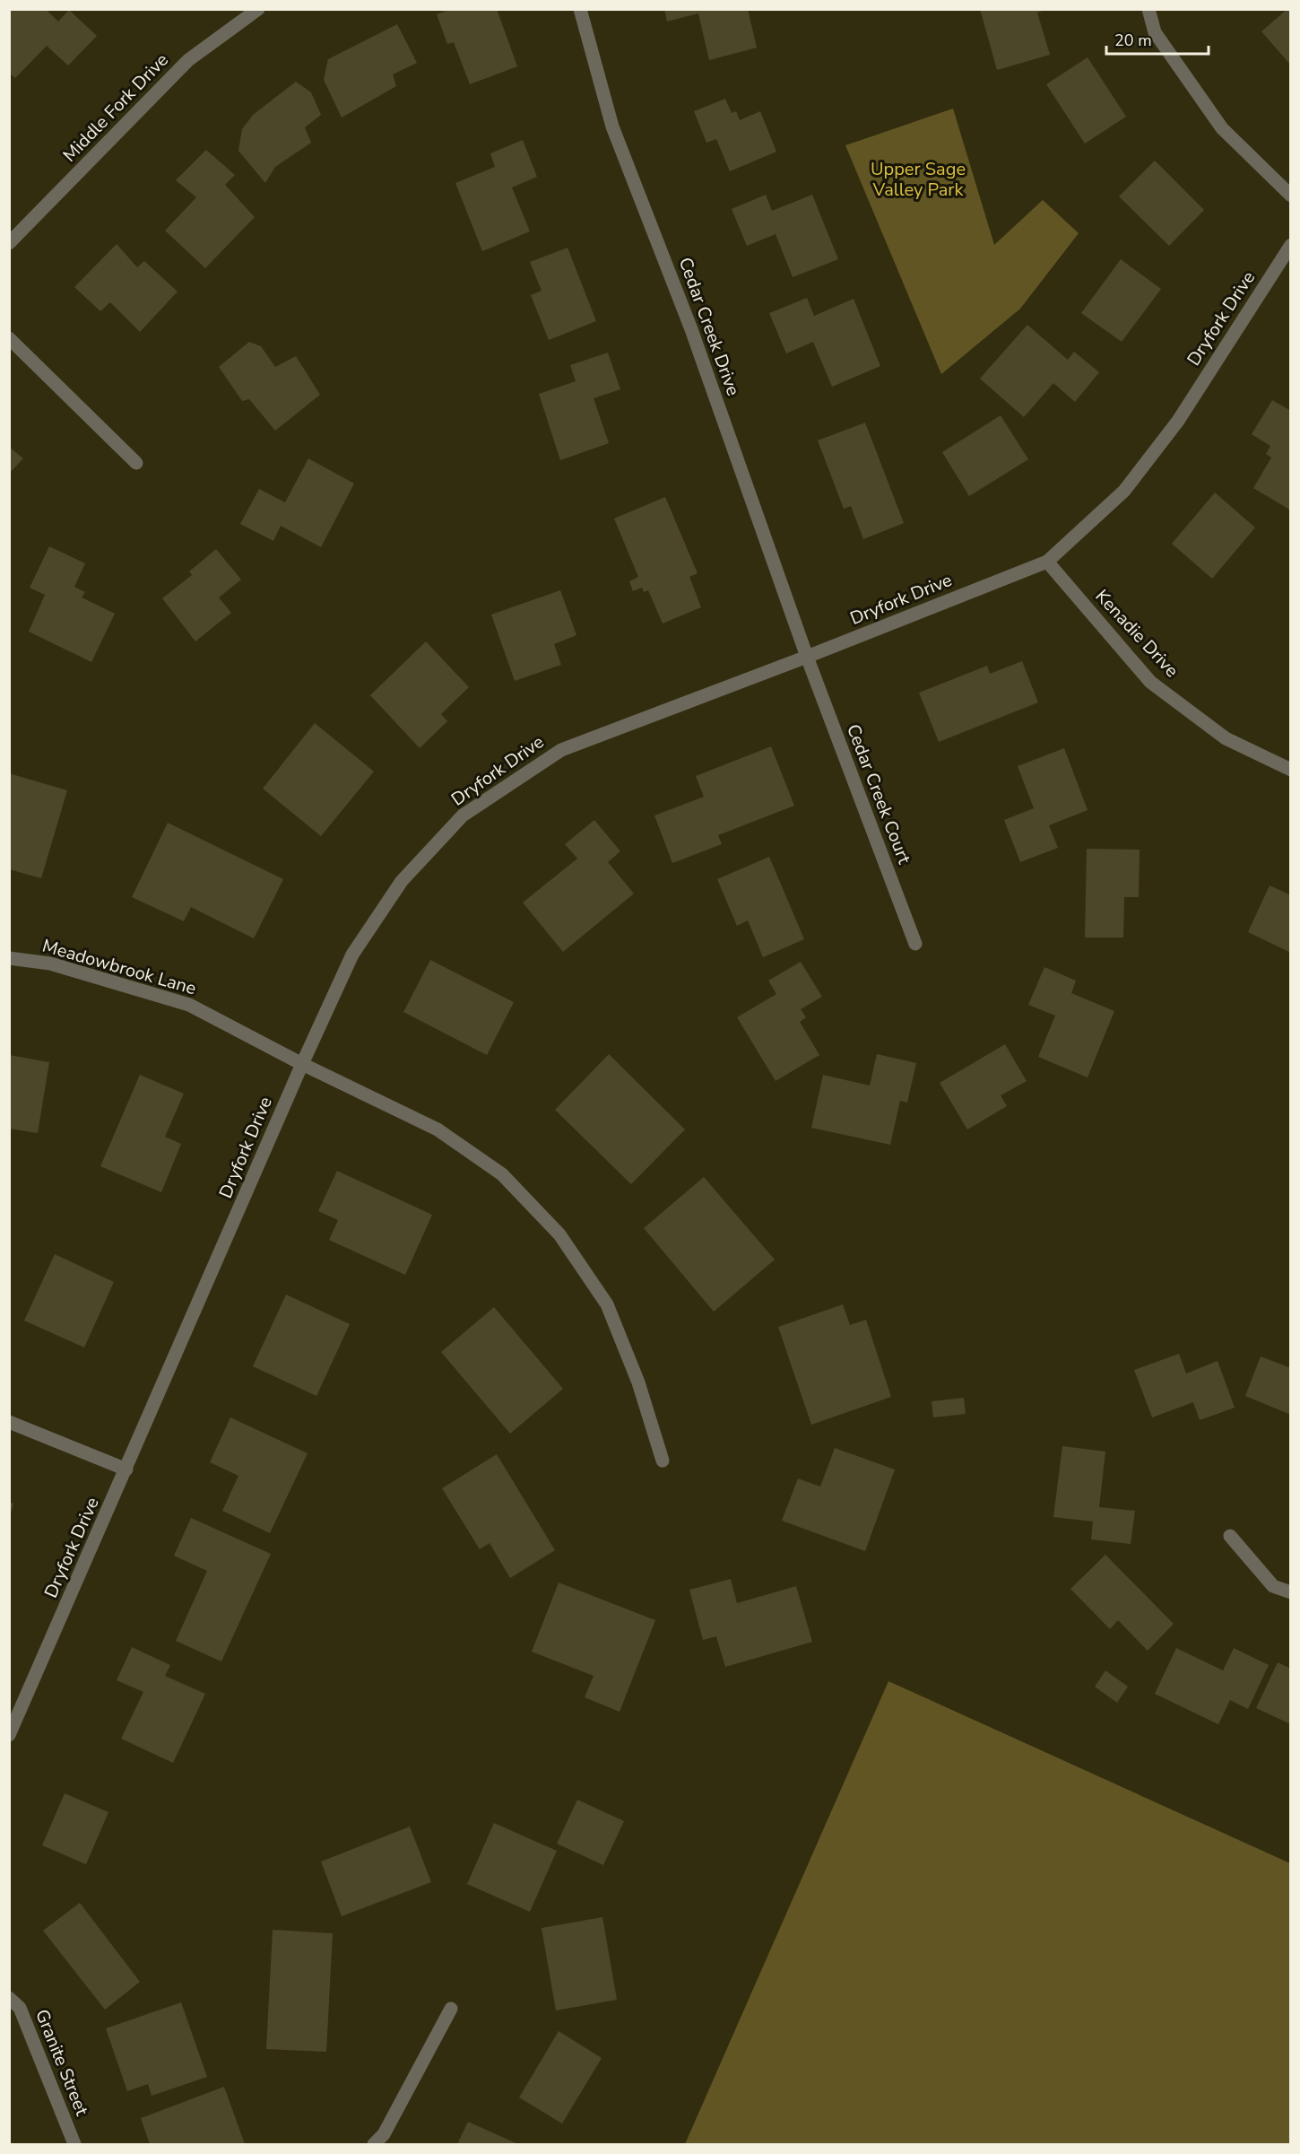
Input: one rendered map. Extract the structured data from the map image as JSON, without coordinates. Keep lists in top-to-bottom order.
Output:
{
  "streets": {
    "street": [
      "Middle Fork Drive",
      "Dryfork Drive",
      "Cedar Creek Drive",
      "Kenadie Drive",
      "Cedar Creek Court",
      "Meadowbrook Lane",
      "Granite Street"
    ]
  },
  "crossings": [
    ["Dryfork Drive", "Cedar Creek Drive"],
    ["Dryfork Drive", "Kenadie Drive"],
    ["Dryfork Drive", "Cedar Creek Court"],
    ["Dryfork Drive", "Meadowbrook Lane"],
    ["Cedar Creek Drive", "Cedar Creek Court"]
  ],
  "parks": ["Upper Sage Valley Park"],
  "scale_bar": "20 m"
}
